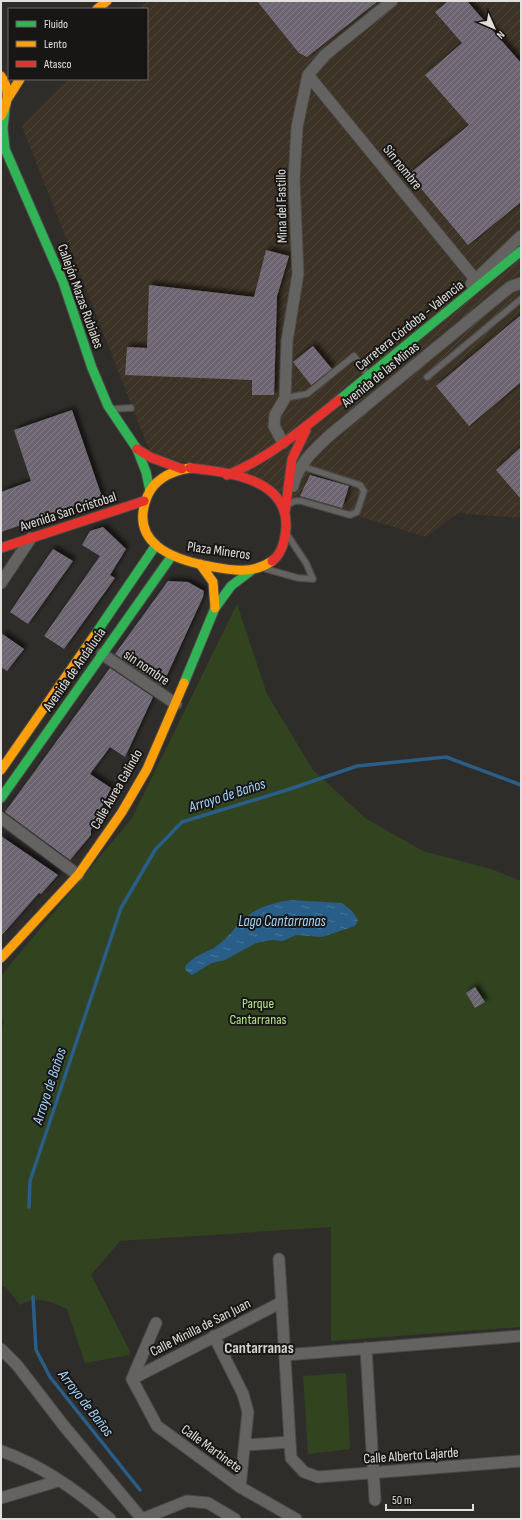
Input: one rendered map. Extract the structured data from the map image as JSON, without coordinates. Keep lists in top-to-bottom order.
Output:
{
  "streets": {
    "main road": [
      "Callejón Mazas Rubiales",
      "Carretera Córdoba - Valencia",
      "Avenida San Cristobal",
      "Plaza Mineros",
      "Avenida de Andalucía",
      "Calle Áurea Galindo"
    ],
    "street": [
      "Sin nombre",
      "Mina del Fastillo",
      "Avenida de las Minas",
      "sin nombre",
      "Calle Minilla de San Juan",
      "Calle Martinete",
      "Calle Alberto Lajarde"
    ]
  },
  "crossings": [
    ["Sin nombre", "Mina del Fastillo"],
    ["Mina del Fastillo", "Carretera Córdoba - Valencia"],
    ["Carretera Córdoba - Valencia", "Avenida de las Minas"],
    ["Carretera Córdoba - Valencia", "Avenida San Cristobal"],
    ["Carretera Córdoba - Valencia", "Plaza Mineros"],
    ["Carretera Córdoba - Valencia", "Avenida de Andalucía"],
    ["Avenida de las Minas", "Avenida San Cristobal"],
    ["Avenida de las Minas", "Plaza Mineros"],
    ["Avenida de las Minas", "Avenida de Andalucía"],
    ["Avenida San Cristobal", "Plaza Mineros"],
    ["Avenida San Cristobal", "Avenida de Andalucía"],
    ["Plaza Mineros", "Avenida de Andalucía"],
    ["sin nombre", "Avenida de Andalucía"],
    ["sin nombre", "Calle Áurea Galindo"],
    ["Calle Minilla de San Juan", "Calle Martinete"]
  ],
  "districts": ["Cantarranas"],
  "water": ["Arroyo de Baños", "Lago Cantarranas"],
  "parks": ["Parque Cantarranas"],
  "legend": ["Fluido", "Lento", "Atasco"],
  "scale_bar": "50 m",
  "north": "bottom right"
}
